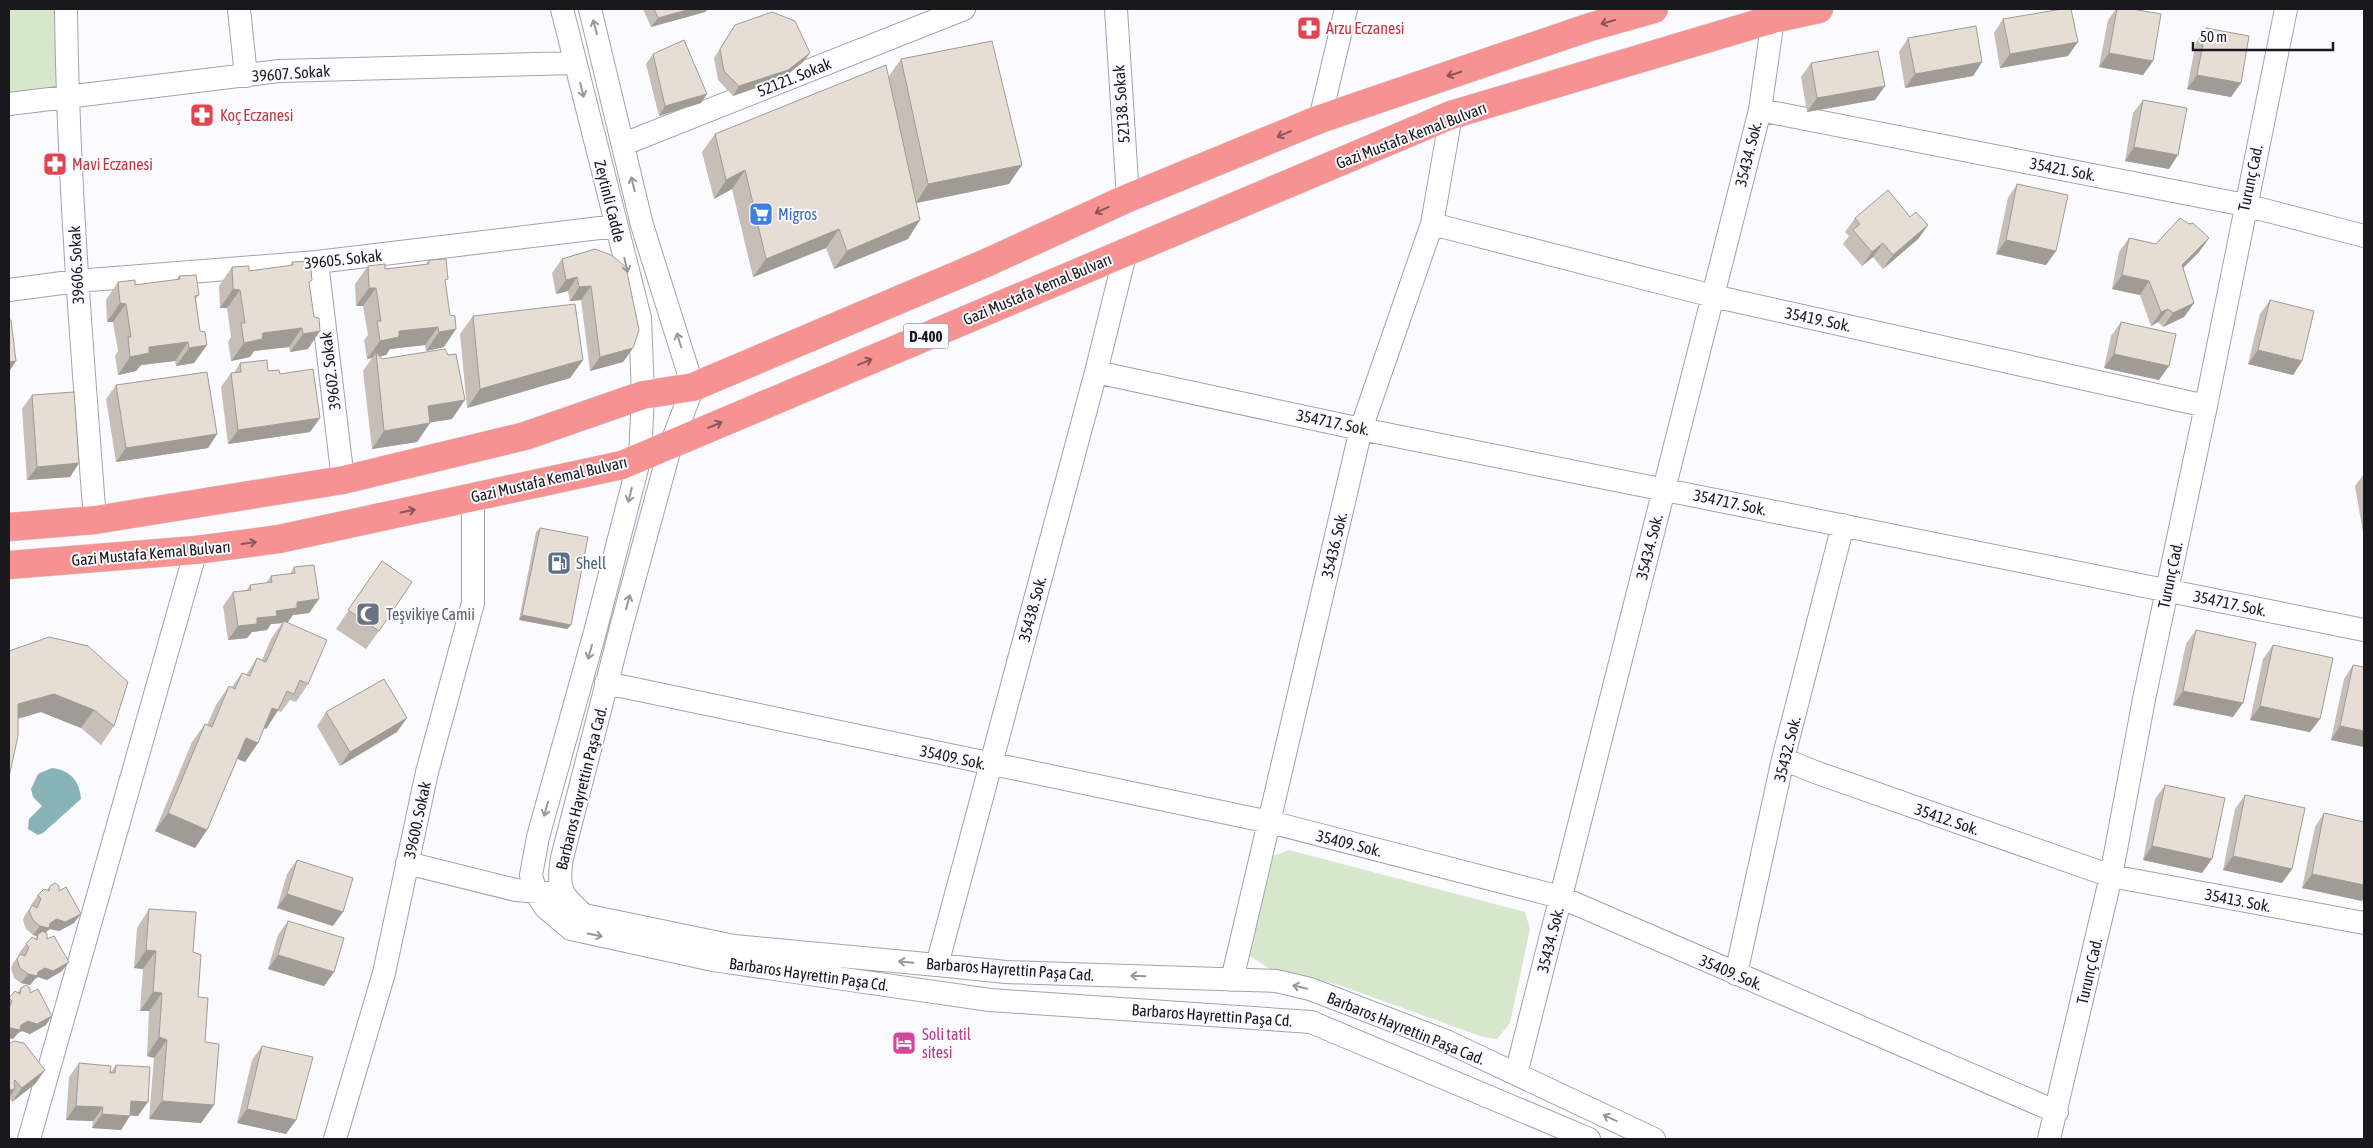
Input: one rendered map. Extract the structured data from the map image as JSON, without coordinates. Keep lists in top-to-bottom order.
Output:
{
  "streets": {
    "highway": ["Gazi Mustafa Kemal Bulvarı", "D-400"],
    "street": [
      "39607. Sokak",
      "52121. Sokak",
      "52138. Sokak",
      "35434. Sok.",
      "35421. Sok.",
      "Turunç Cad.",
      "Zeytinli Cadde",
      "39605. Sokak",
      "39606. Sokak",
      "35419. Sok.",
      "39602. Sokak",
      "354717. Sok.",
      "35436. Sok.",
      "35438. Sok.",
      "35432. Sok.",
      "35409. Sok.",
      "Barbaros Hayrettin Paşa Cad.",
      "35412. Sok.",
      "39600. Sokak",
      "35413. Sok.",
      "Barbaros Hayrettin Paşa Cd."
    ]
  },
  "crossings": [
    ["39607. Sokak", "Zeytinli Cadde"],
    ["39607. Sokak", "39606. Sokak"],
    ["52121. Sokak", "Zeytinli Cadde"],
    ["52138. Sokak", "D-400"],
    ["Gazi Mustafa Kemal Bulvarı", "35434. Sok."],
    ["Gazi Mustafa Kemal Bulvarı", "35436. Sok."],
    ["Gazi Mustafa Kemal Bulvarı", "35438. Sok."],
    ["Gazi Mustafa Kemal Bulvarı", "Barbaros Hayrettin Paşa Cad."],
    ["Gazi Mustafa Kemal Bulvarı", "39600. Sokak"],
    ["Gazi Mustafa Kemal Bulvarı", "Barbaros Hayrettin Paşa Cd."],
    ["35434. Sok.", "35421. Sok."],
    ["35434. Sok.", "35419. Sok."],
    ["35434. Sok.", "354717. Sok."],
    ["35434. Sok.", "35409. Sok."],
    ["35434. Sok.", "Barbaros Hayrettin Paşa Cad."],
    ["35421. Sok.", "Turunç Cad."],
    ["Turunç Cad.", "35419. Sok."],
    ["Turunç Cad.", "354717. Sok."],
    ["Turunç Cad.", "35409. Sok."],
    ["Turunç Cad.", "35412. Sok."],
    ["Turunç Cad.", "35413. Sok."],
    ["Zeytinli Cadde", "39605. Sokak"],
    ["Zeytinli Cadde", "D-400"],
    ["Zeytinli Cadde", "Barbaros Hayrettin Paşa Cad."],
    ["Zeytinli Cadde", "Barbaros Hayrettin Paşa Cd."],
    ["39605. Sokak", "39606. Sokak"],
    ["39605. Sokak", "39602. Sokak"],
    ["39606. Sokak", "D-400"],
    ["35419. Sok.", "35436. Sok."],
    ["D-400", "39602. Sokak"],
    ["D-400", "Barbaros Hayrettin Paşa Cad."],
    ["D-400", "Barbaros Hayrettin Paşa Cd."],
    ["354717. Sok.", "35436. Sok."],
    ["354717. Sok.", "35438. Sok."],
    ["354717. Sok.", "35432. Sok."],
    ["35436. Sok.", "35409. Sok."],
    ["35436. Sok.", "Barbaros Hayrettin Paşa Cad."],
    ["35438. Sok.", "35409. Sok."],
    ["35438. Sok.", "Barbaros Hayrettin Paşa Cad."],
    ["35432. Sok.", "35409. Sok."],
    ["35432. Sok.", "35412. Sok."],
    ["35409. Sok.", "Barbaros Hayrettin Paşa Cad."],
    ["35412. Sok.", "35413. Sok."]
  ],
  "one_way": ["Barbaros Hayrettin Paşa Cad."],
  "places": {
    "pharmacy": ["Arzu Eczanesi", "Koç Eczanesi", "Mavi Eczanesi"],
    "supermarket": ["Migros"],
    "fuel station": ["Shell"],
    "mosque": ["Teşvikiye Camii"],
    "hotel": ["Soli tatil sitesi"]
  },
  "scale_bar": "50 m"
}
